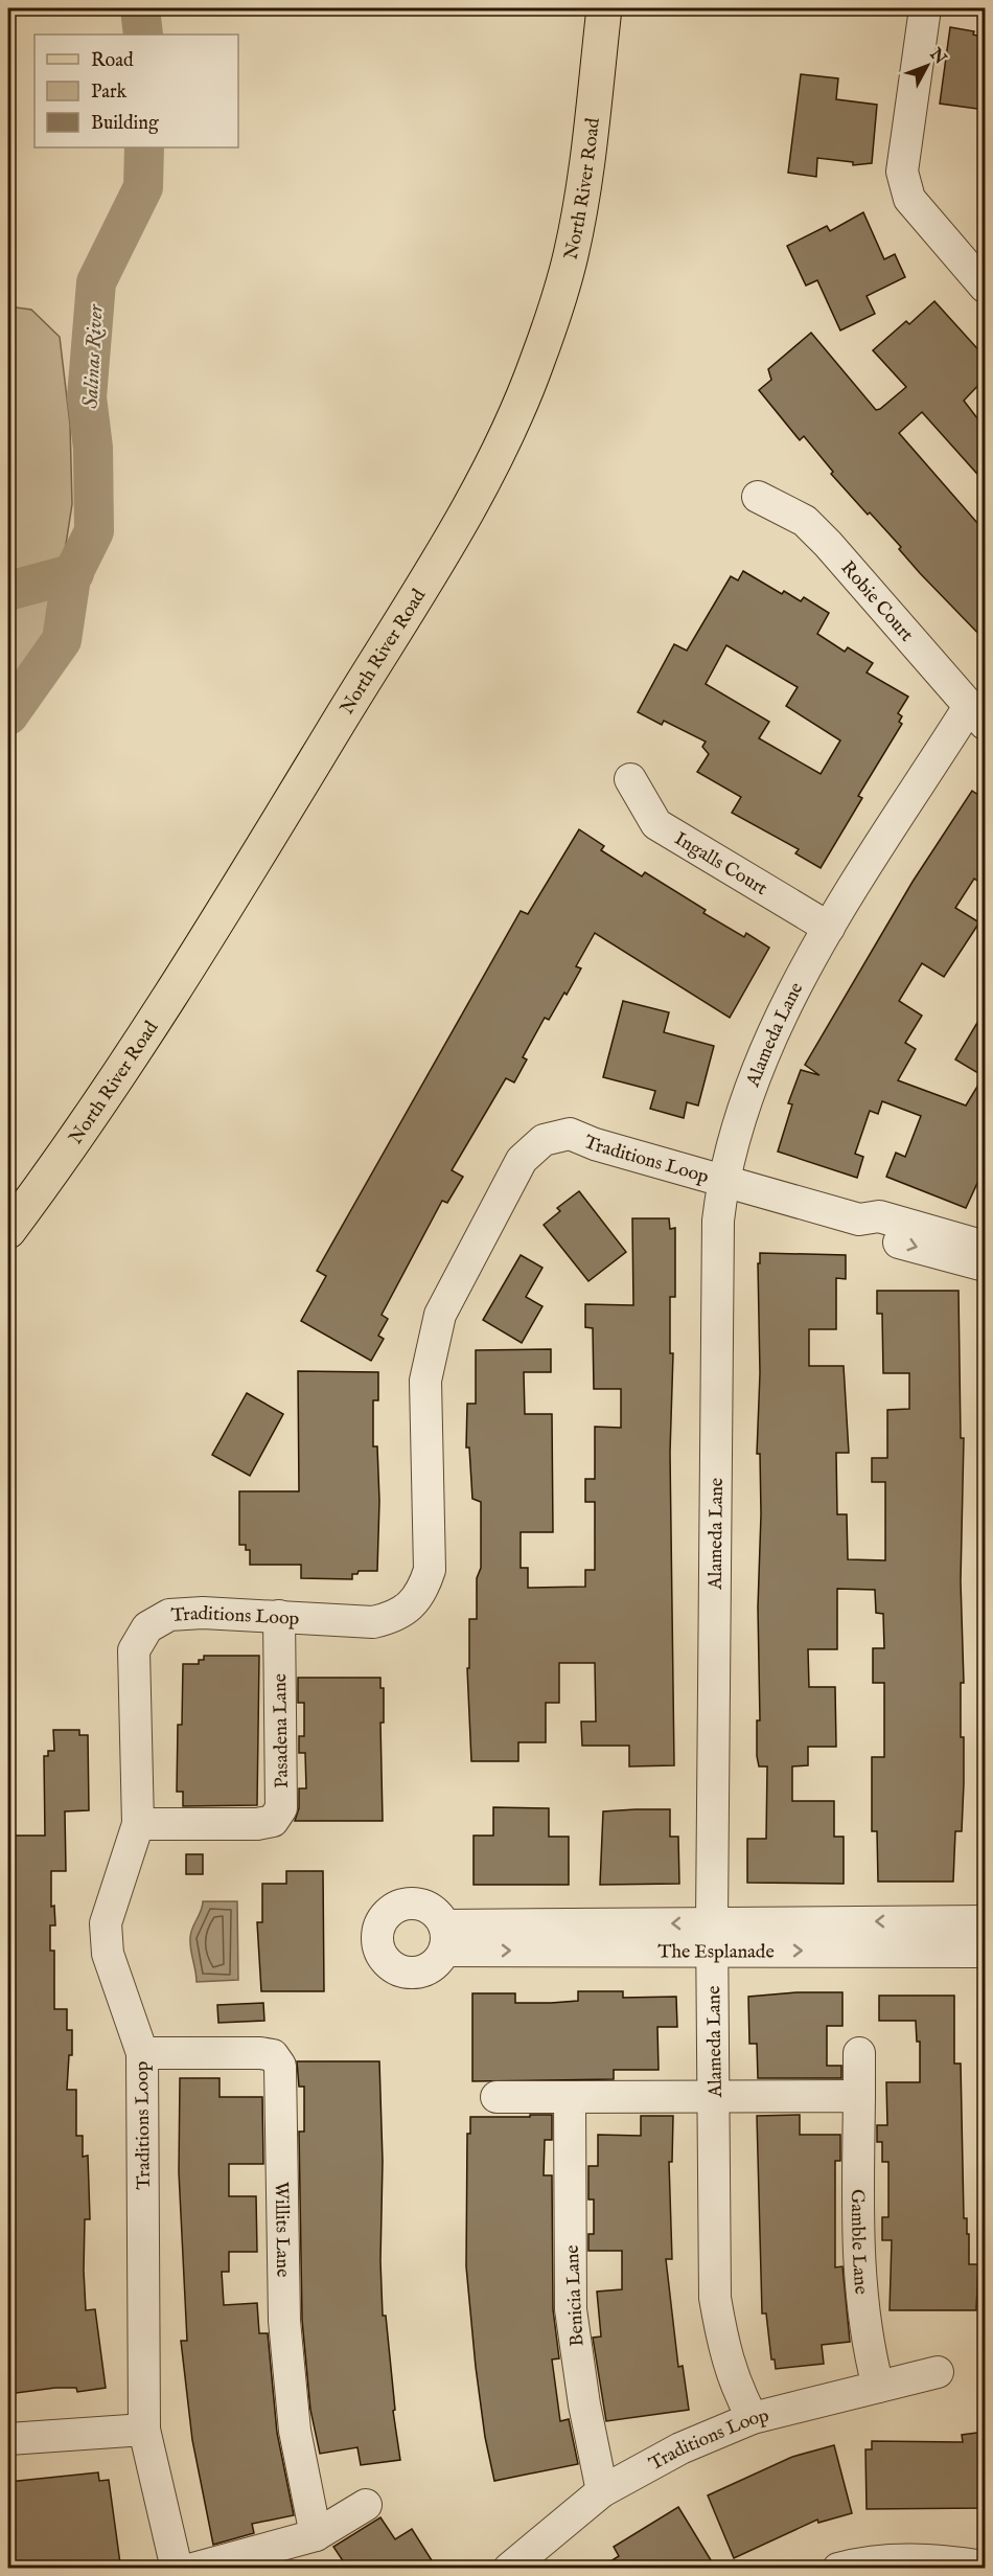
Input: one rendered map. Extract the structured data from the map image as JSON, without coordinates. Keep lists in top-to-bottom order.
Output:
{
  "streets": {
    "main road": ["North River Road"],
    "street": [
      "Robie Court",
      "Ingalls Court",
      "Alameda Lane",
      "Traditions Loop",
      "Pasadena Lane",
      "The Esplanade",
      "Willits Lane",
      "Gamble Lane",
      "Benicia Lane"
    ]
  },
  "crossings": [
    ["Robie Court", "Alameda Lane"],
    ["Ingalls Court", "Alameda Lane"],
    ["Alameda Lane", "Traditions Loop"],
    ["Alameda Lane", "The Esplanade"],
    ["Traditions Loop", "Pasadena Lane"],
    ["Traditions Loop", "Willits Lane"],
    ["Traditions Loop", "Gamble Lane"],
    ["Traditions Loop", "Benicia Lane"]
  ],
  "water": ["Salinas River"],
  "legend": ["Road", "Park", "Building"],
  "north": "top right"
}
